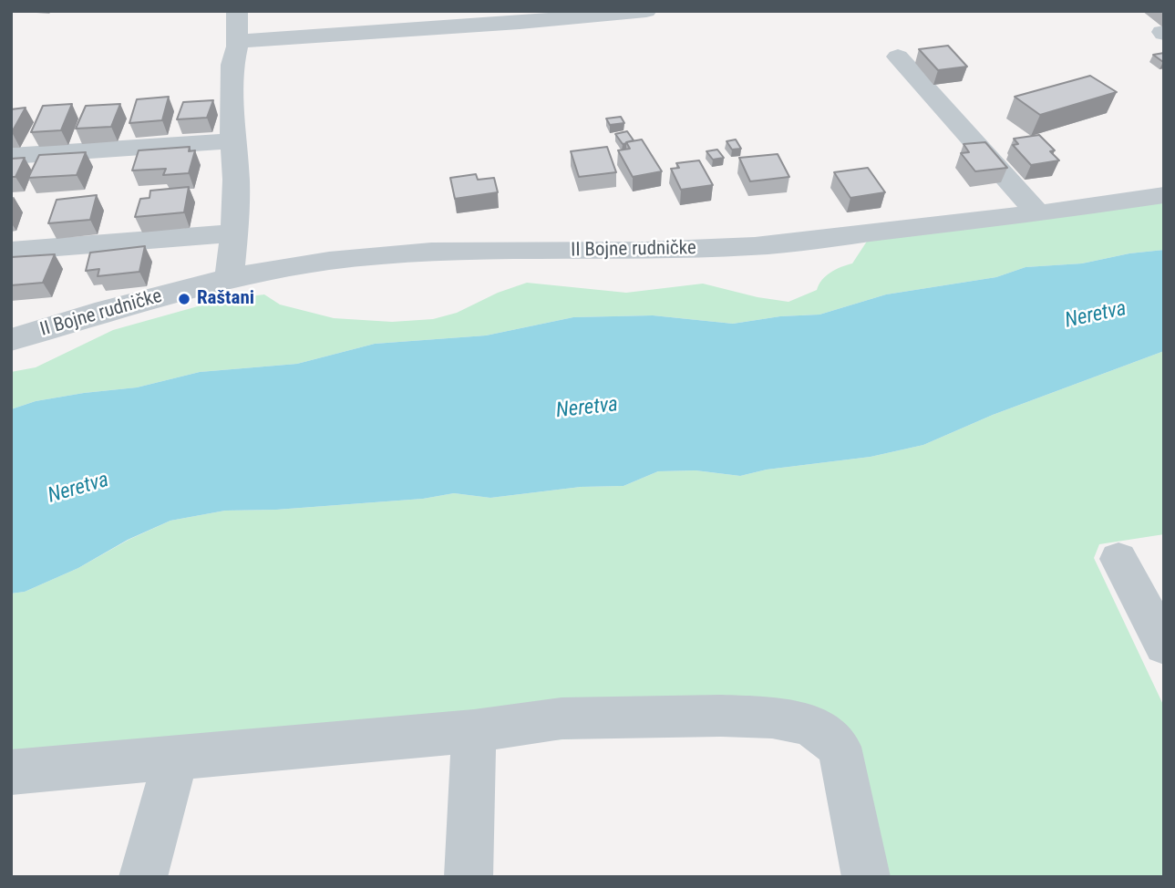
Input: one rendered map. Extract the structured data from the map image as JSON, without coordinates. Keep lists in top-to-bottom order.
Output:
{
  "streets": {
    "street": ["II Bojne rudničke"]
  },
  "water": ["Neretva"],
  "places": ["Raštani"]
}
